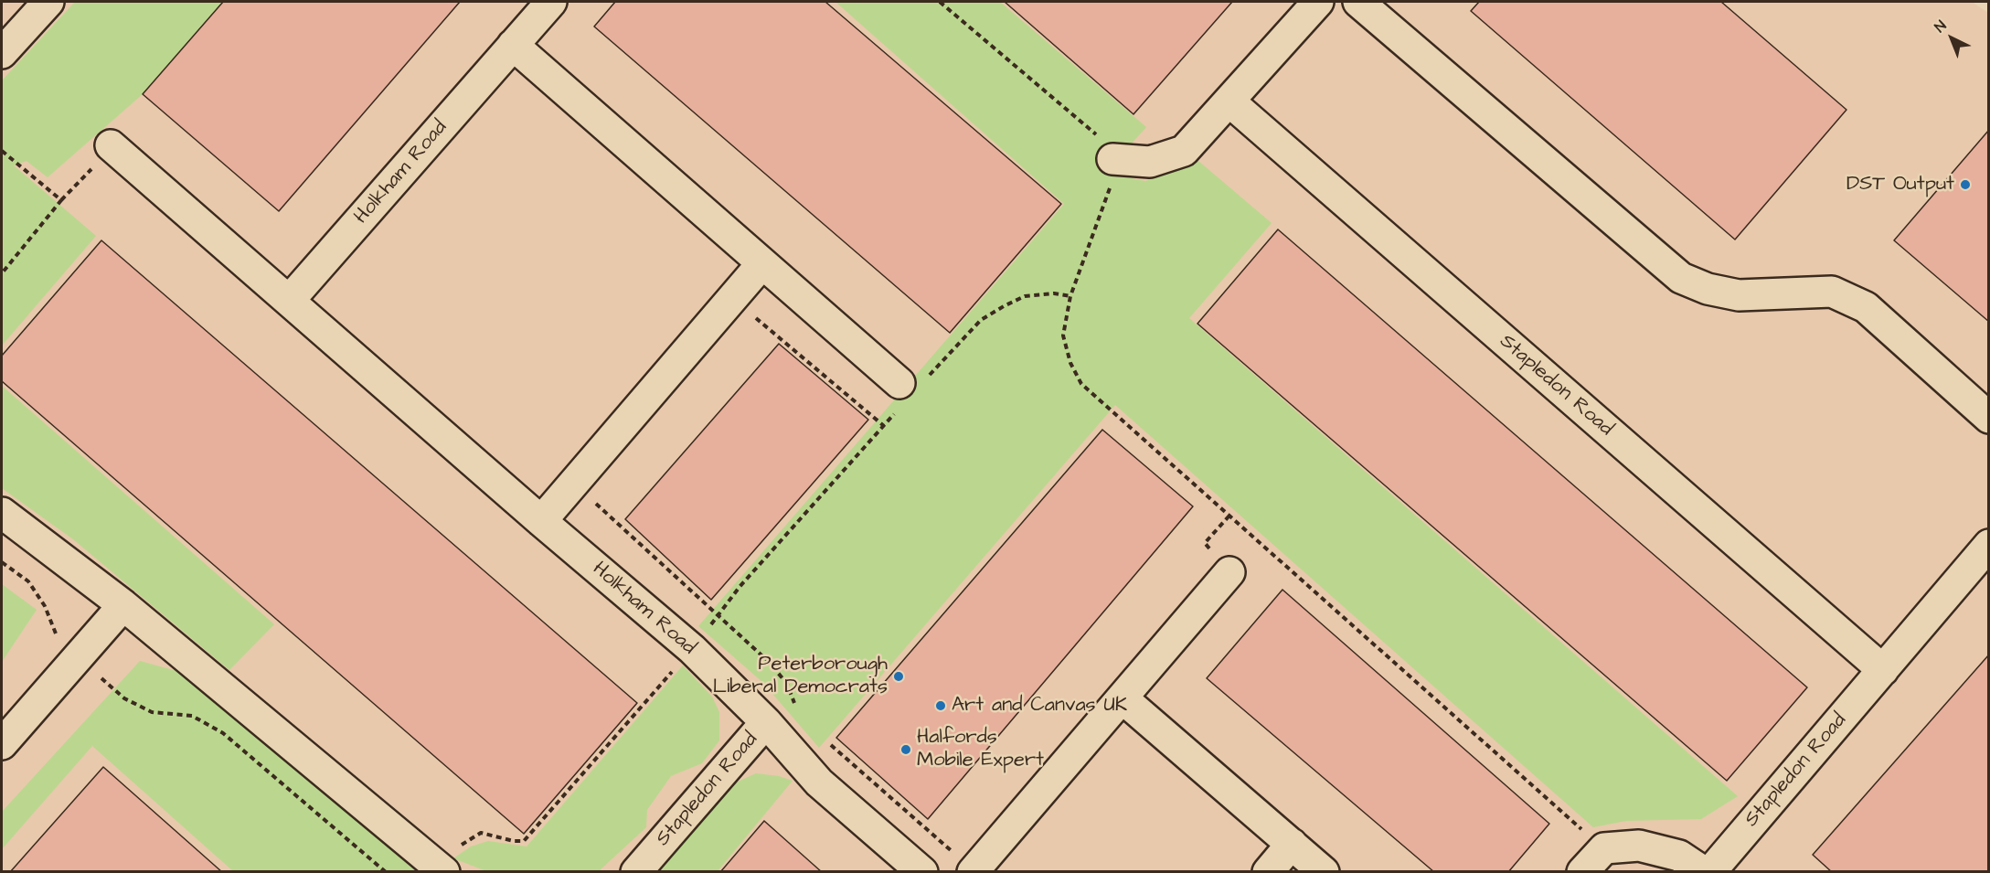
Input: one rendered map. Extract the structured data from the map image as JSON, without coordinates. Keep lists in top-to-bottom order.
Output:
{
  "streets": {
    "street": ["Holkham Road", "Stapledon Road"]
  },
  "crossings": [
    ["Holkham Road", "Stapledon Road"]
  ],
  "places": [
    "DST Output",
    "Peterborough Liberal Democrats",
    "Art and Canvas UK",
    "Halfords Mobile Expert"
  ],
  "north": "top left"
}
